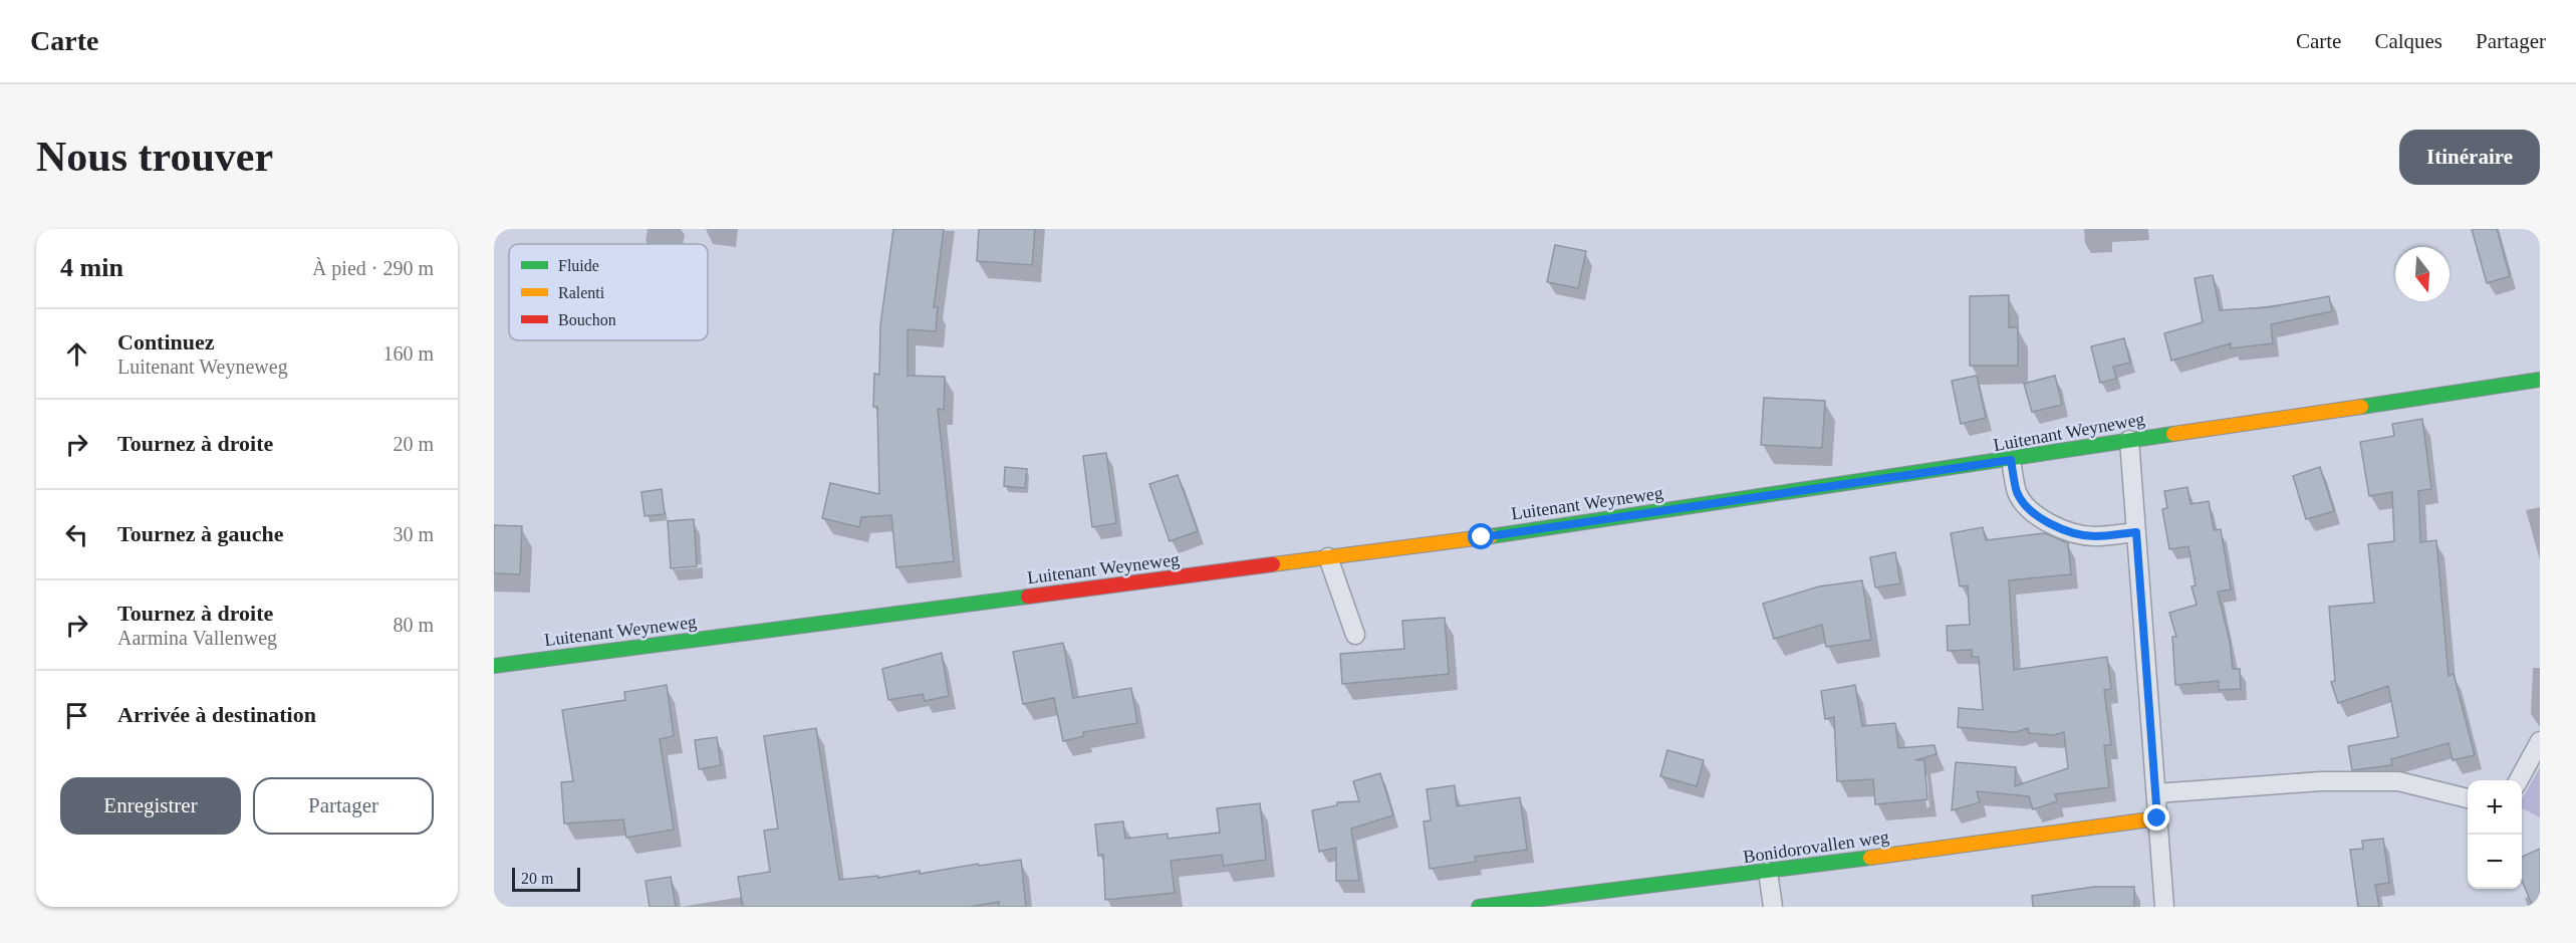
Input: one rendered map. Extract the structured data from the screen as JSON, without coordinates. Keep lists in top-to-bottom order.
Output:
{
  "streets": {
    "main road": ["Luitenant Weyneweg", "Bonidorovallen weg"]
  },
  "legend": ["Fluide", "Ralenti", "Bouchon"],
  "scale_bar": "20 m",
  "north": "bottom",
  "page": {
    "header": "Carte",
    "nav": ["Carte", "Calques", "Partager"],
    "buttons": [
      "Itinéraire",
      ["Enregistrer", "Partager"]
    ],
    "title": "Nous trouver",
    "heading": ["4 min", "À pied · 290 m"],
    "list": [
      ["Continuez", "Luitenant Weyneweg", "160 m"],
      ["Tournez à droite", "20 m"],
      ["Tournez à gauche", "30 m"],
      ["Tournez à droite", "Aarmina Vallenweg", "80 m"],
      "Arrivée à destination"
    ],
    "map_buttons": ["+", "−"],
    "scale": "20 m"
  }
}
